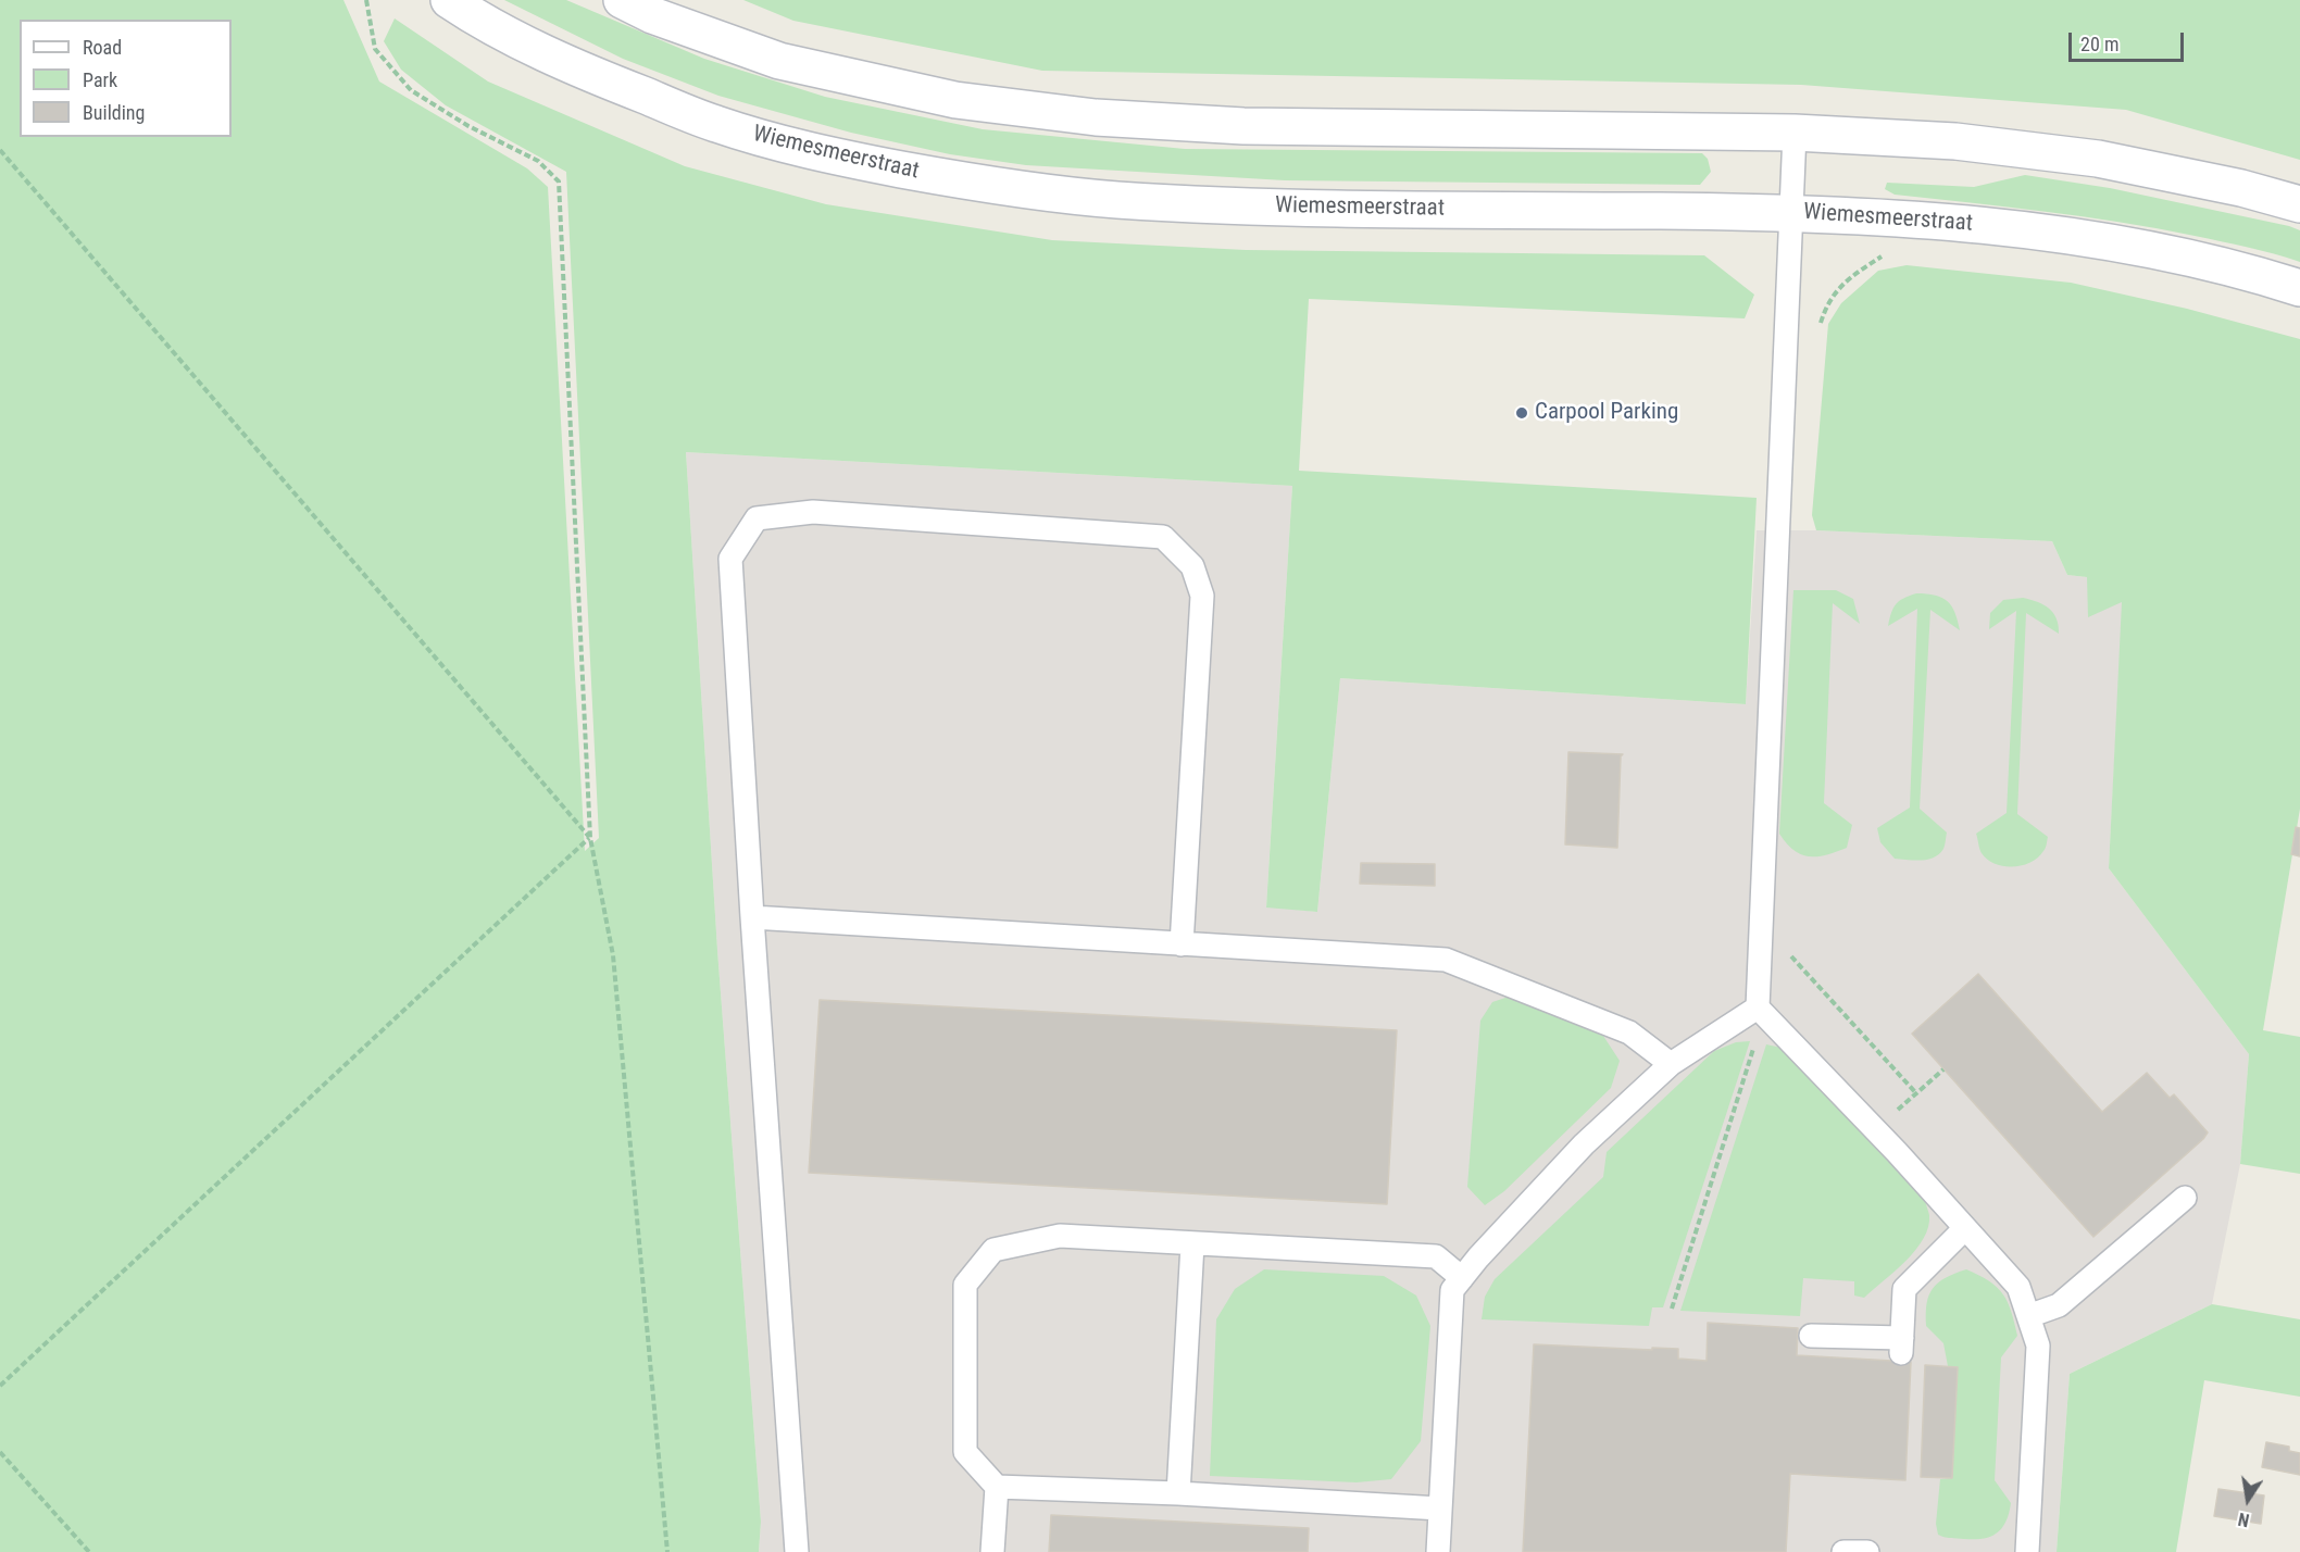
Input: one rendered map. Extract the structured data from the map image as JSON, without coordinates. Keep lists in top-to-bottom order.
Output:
{
  "streets": {
    "main road": ["Wiemesmeerstraat"]
  },
  "places": ["Carpool Parking"],
  "legend": ["Road", "Park", "Building"],
  "scale_bar": "20 m",
  "north": "bottom"
}
